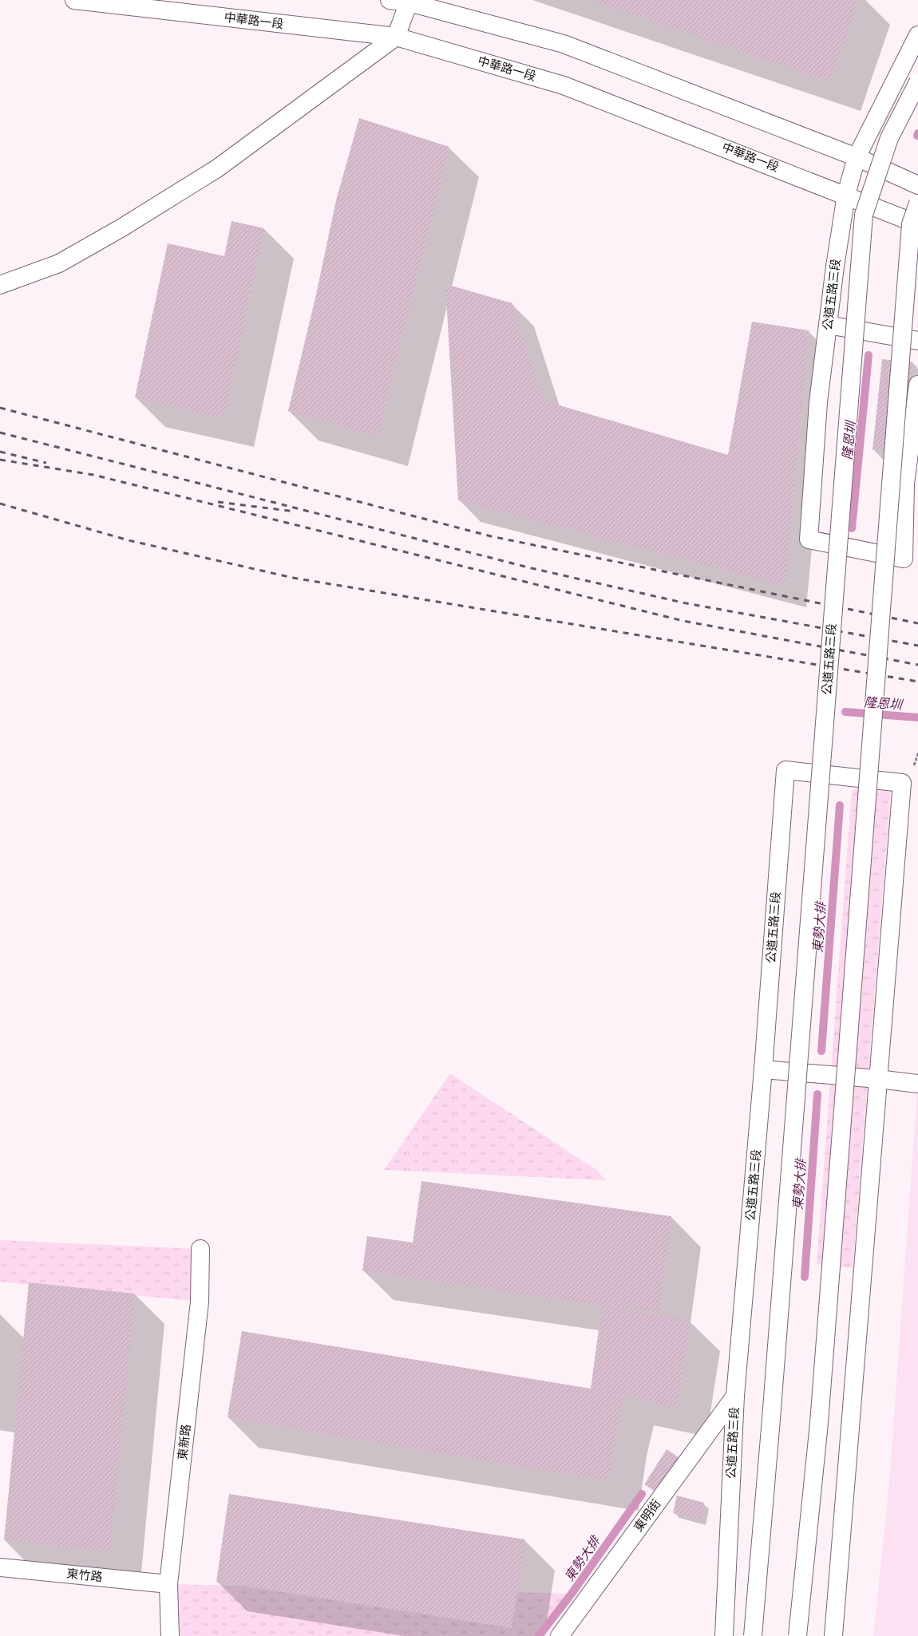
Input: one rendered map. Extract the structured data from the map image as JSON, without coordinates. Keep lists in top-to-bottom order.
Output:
{
  "streets": {
    "street": [
      "中華路一段",
      "公道五路三段",
      "東新路",
      "東明街",
      "東竹路"
    ]
  },
  "crossings": [
    ["中華路一段", "公道五路三段"],
    ["公道五路三段", "東明街"],
    ["東新路", "東竹路"]
  ],
  "water": ["隆恩圳", "東勢大排"]
}
